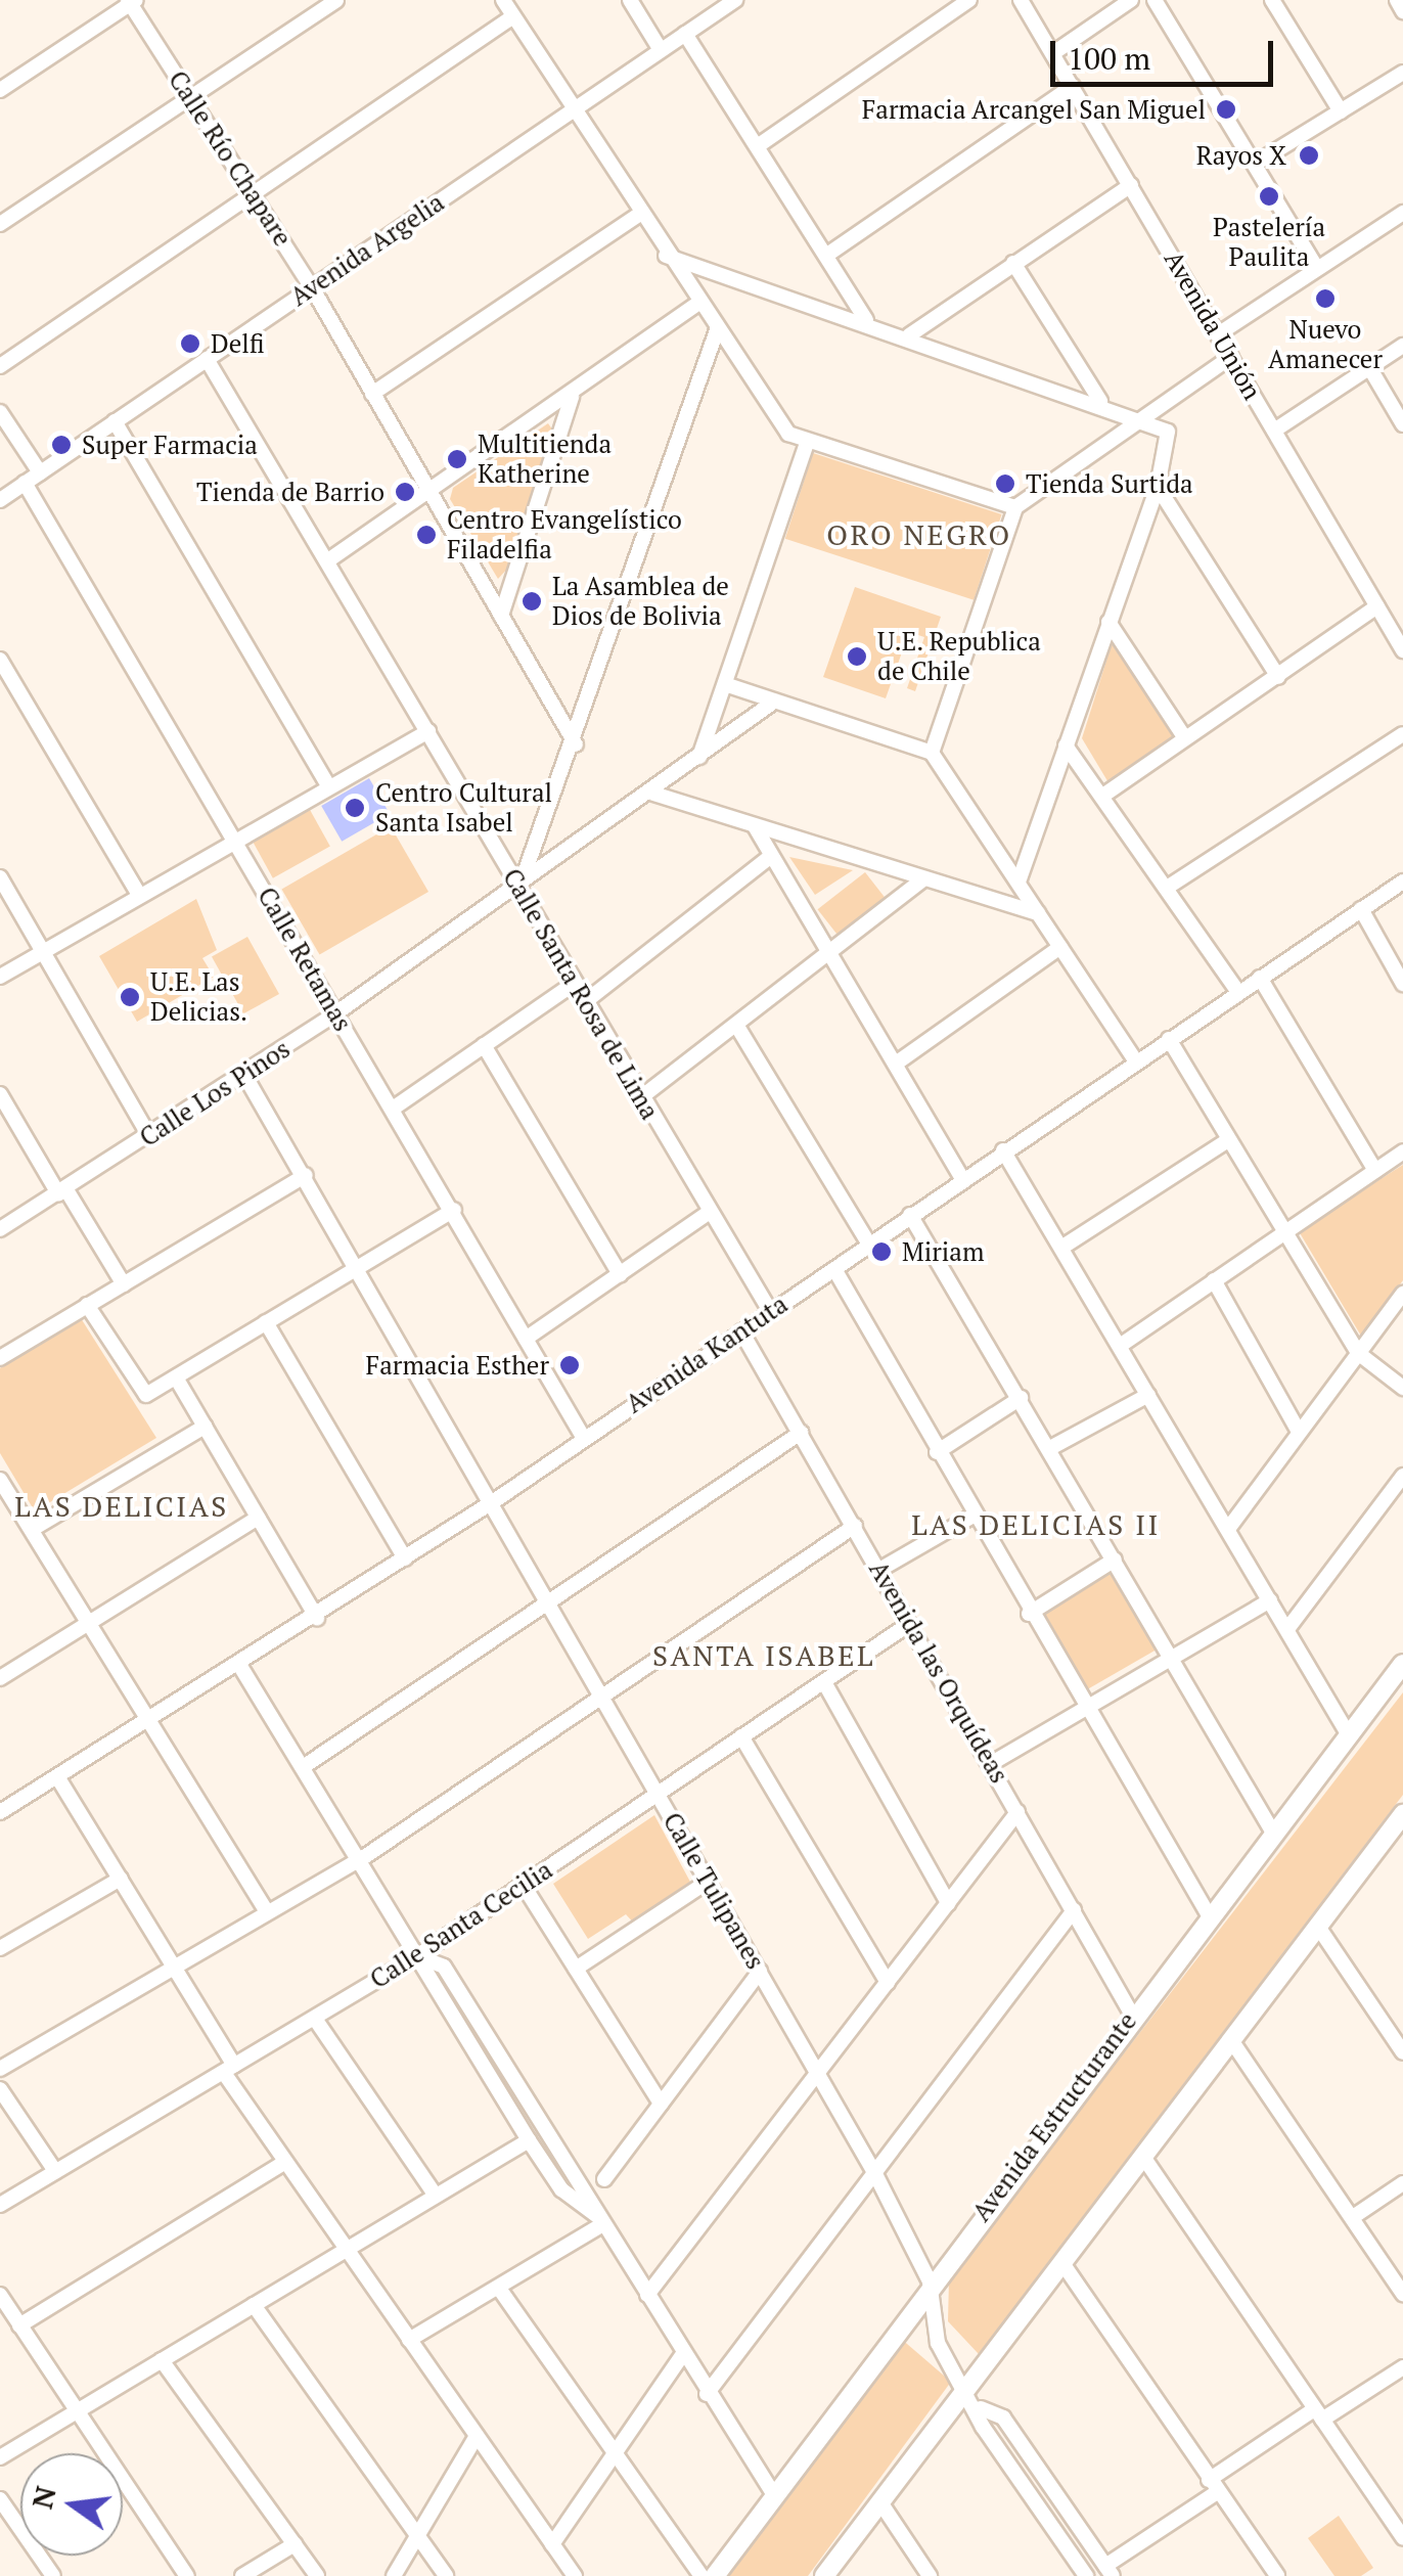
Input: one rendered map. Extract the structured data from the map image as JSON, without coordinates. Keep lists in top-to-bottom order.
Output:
{
  "streets": {
    "main road": ["Avenida Estructurante"],
    "street": [
      "Calle Río Chapare",
      "Avenida Argelia",
      "Avenida Unión",
      "Calle Retamas",
      "Calle Santa Rosa de Lima",
      "Calle Los Pinos",
      "Avenida Kantuta",
      "Avenida las Orquídeas",
      "Calle Tulipanes",
      "Calle Santa Cecilia"
    ]
  },
  "crossings": [
    ["Calle Río Chapare", "Avenida Argelia"],
    ["Avenida Argelia", "Calle Retamas"],
    ["Avenida Argelia", "Calle Santa Rosa de Lima"],
    ["Calle Retamas", "Calle Los Pinos"],
    ["Calle Retamas", "Avenida Kantuta"],
    ["Calle Santa Rosa de Lima", "Calle Los Pinos"],
    ["Calle Santa Rosa de Lima", "Avenida Kantuta"],
    ["Calle Los Pinos", "Calle Tulipanes"],
    ["Avenida Kantuta", "Avenida las Orquídeas"],
    ["Avenida Kantuta", "Calle Tulipanes"],
    ["Avenida las Orquídeas", "Calle Santa Cecilia"],
    ["Avenida las Orquídeas", "Avenida Estructurante"],
    ["Calle Tulipanes", "Calle Santa Cecilia"],
    ["Calle Tulipanes", "Avenida Estructurante"]
  ],
  "districts": [
    "ORO NEGRO",
    "LAS DELICIAS",
    "LAS DELICIAS II",
    "SANTA ISABEL"
  ],
  "places": [
    "Farmacia Arcangel San Miguel",
    "Rayos X",
    "Pastelería Paulita",
    "Nuevo Amanecer",
    "Delfi",
    "Super Farmacia",
    "Multitienda Katherine",
    "Tienda Surtida",
    "Tienda de Barrio",
    "Centro Evangelístico Filadelfia",
    "La Asamblea de Dios de Bolivia",
    "U.E. Republica de Chile",
    "Centro Cultural Santa Isabel",
    "U.E. Las Delicias.",
    "Miriam",
    "Farmacia Esther"
  ],
  "scale_bar": "100 m",
  "north": "left"
}
